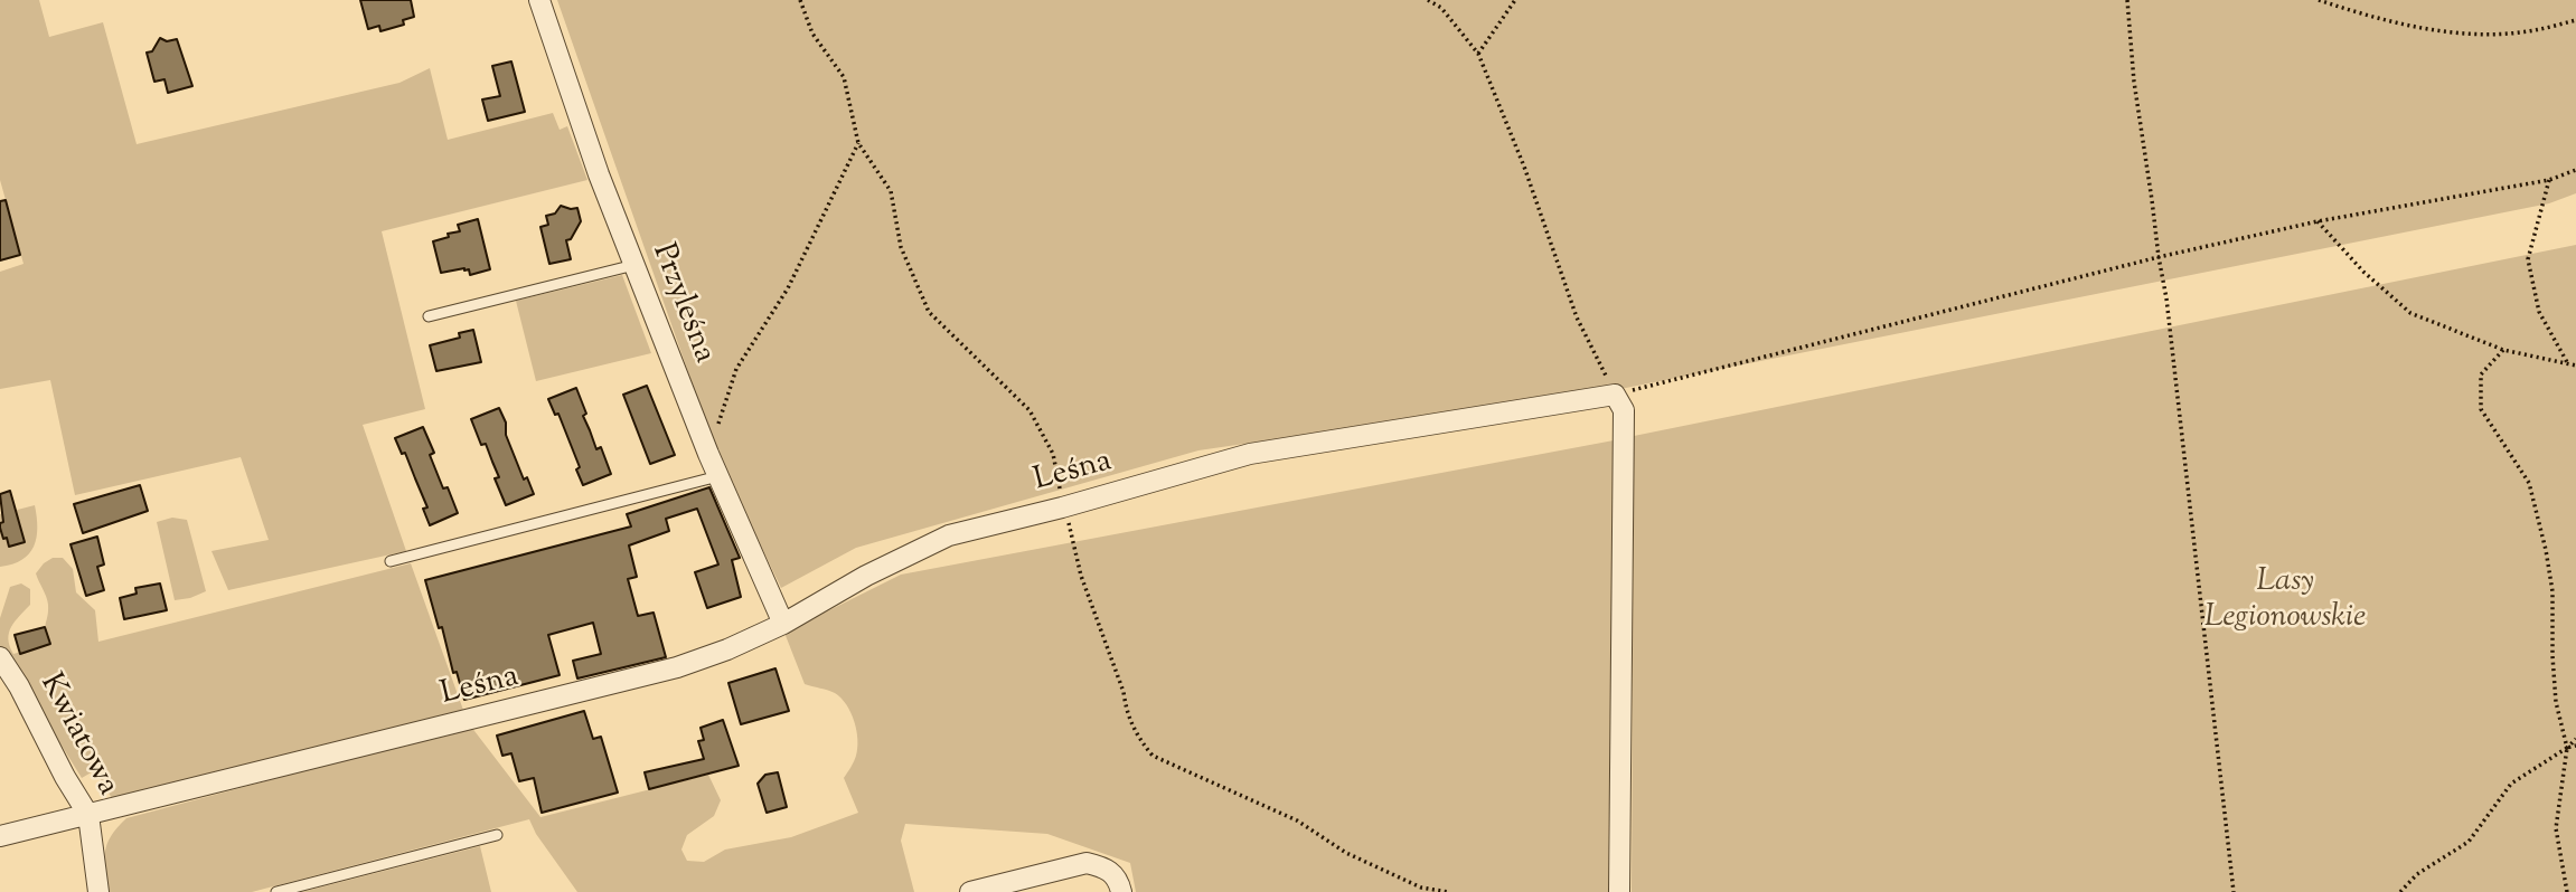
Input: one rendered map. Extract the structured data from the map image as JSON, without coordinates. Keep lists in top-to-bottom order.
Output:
{
  "streets": {
    "street": ["Przyleśna", "Leśna", "Kwiatowa"]
  },
  "crossings": [
    ["Przyleśna", "Leśna"],
    ["Leśna", "Kwiatowa"]
  ],
  "parks": ["Lasy Legionowskie"]
}
